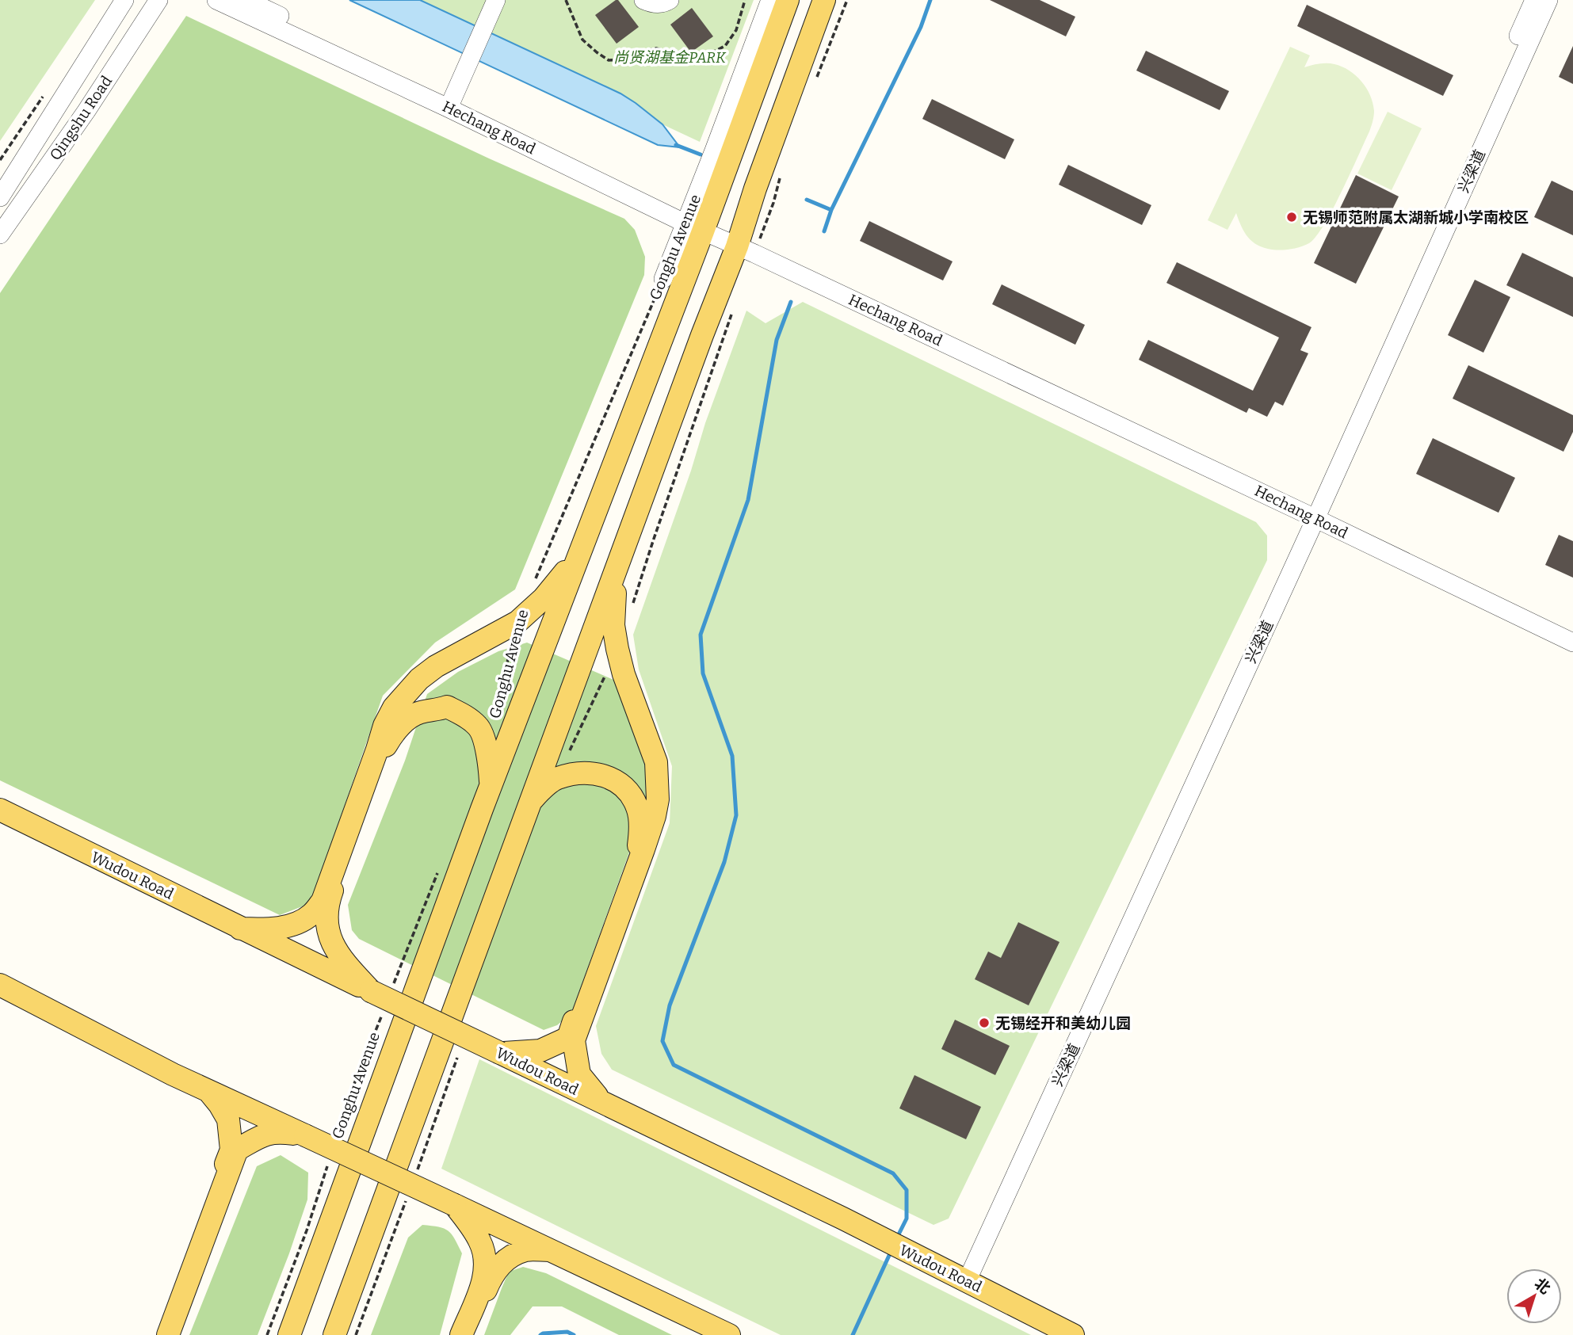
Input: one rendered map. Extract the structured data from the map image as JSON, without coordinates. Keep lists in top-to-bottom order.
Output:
{
  "streets": {
    "main road": ["Gonghu Avenue", "Wudou Road"],
    "street": ["Qingshu Road", "Hechang Road", "兴梁道"]
  },
  "crossings": [
    ["Hechang Road", "兴梁道"],
    ["Hechang Road", "Gonghu Avenue"],
    ["兴梁道", "Wudou Road"]
  ],
  "parks": ["尚贤湖基金PARK"],
  "places": ["无锡师范附属太湖新城小学南校区", "无锡经开和美幼儿园"],
  "north": "top right"
}
